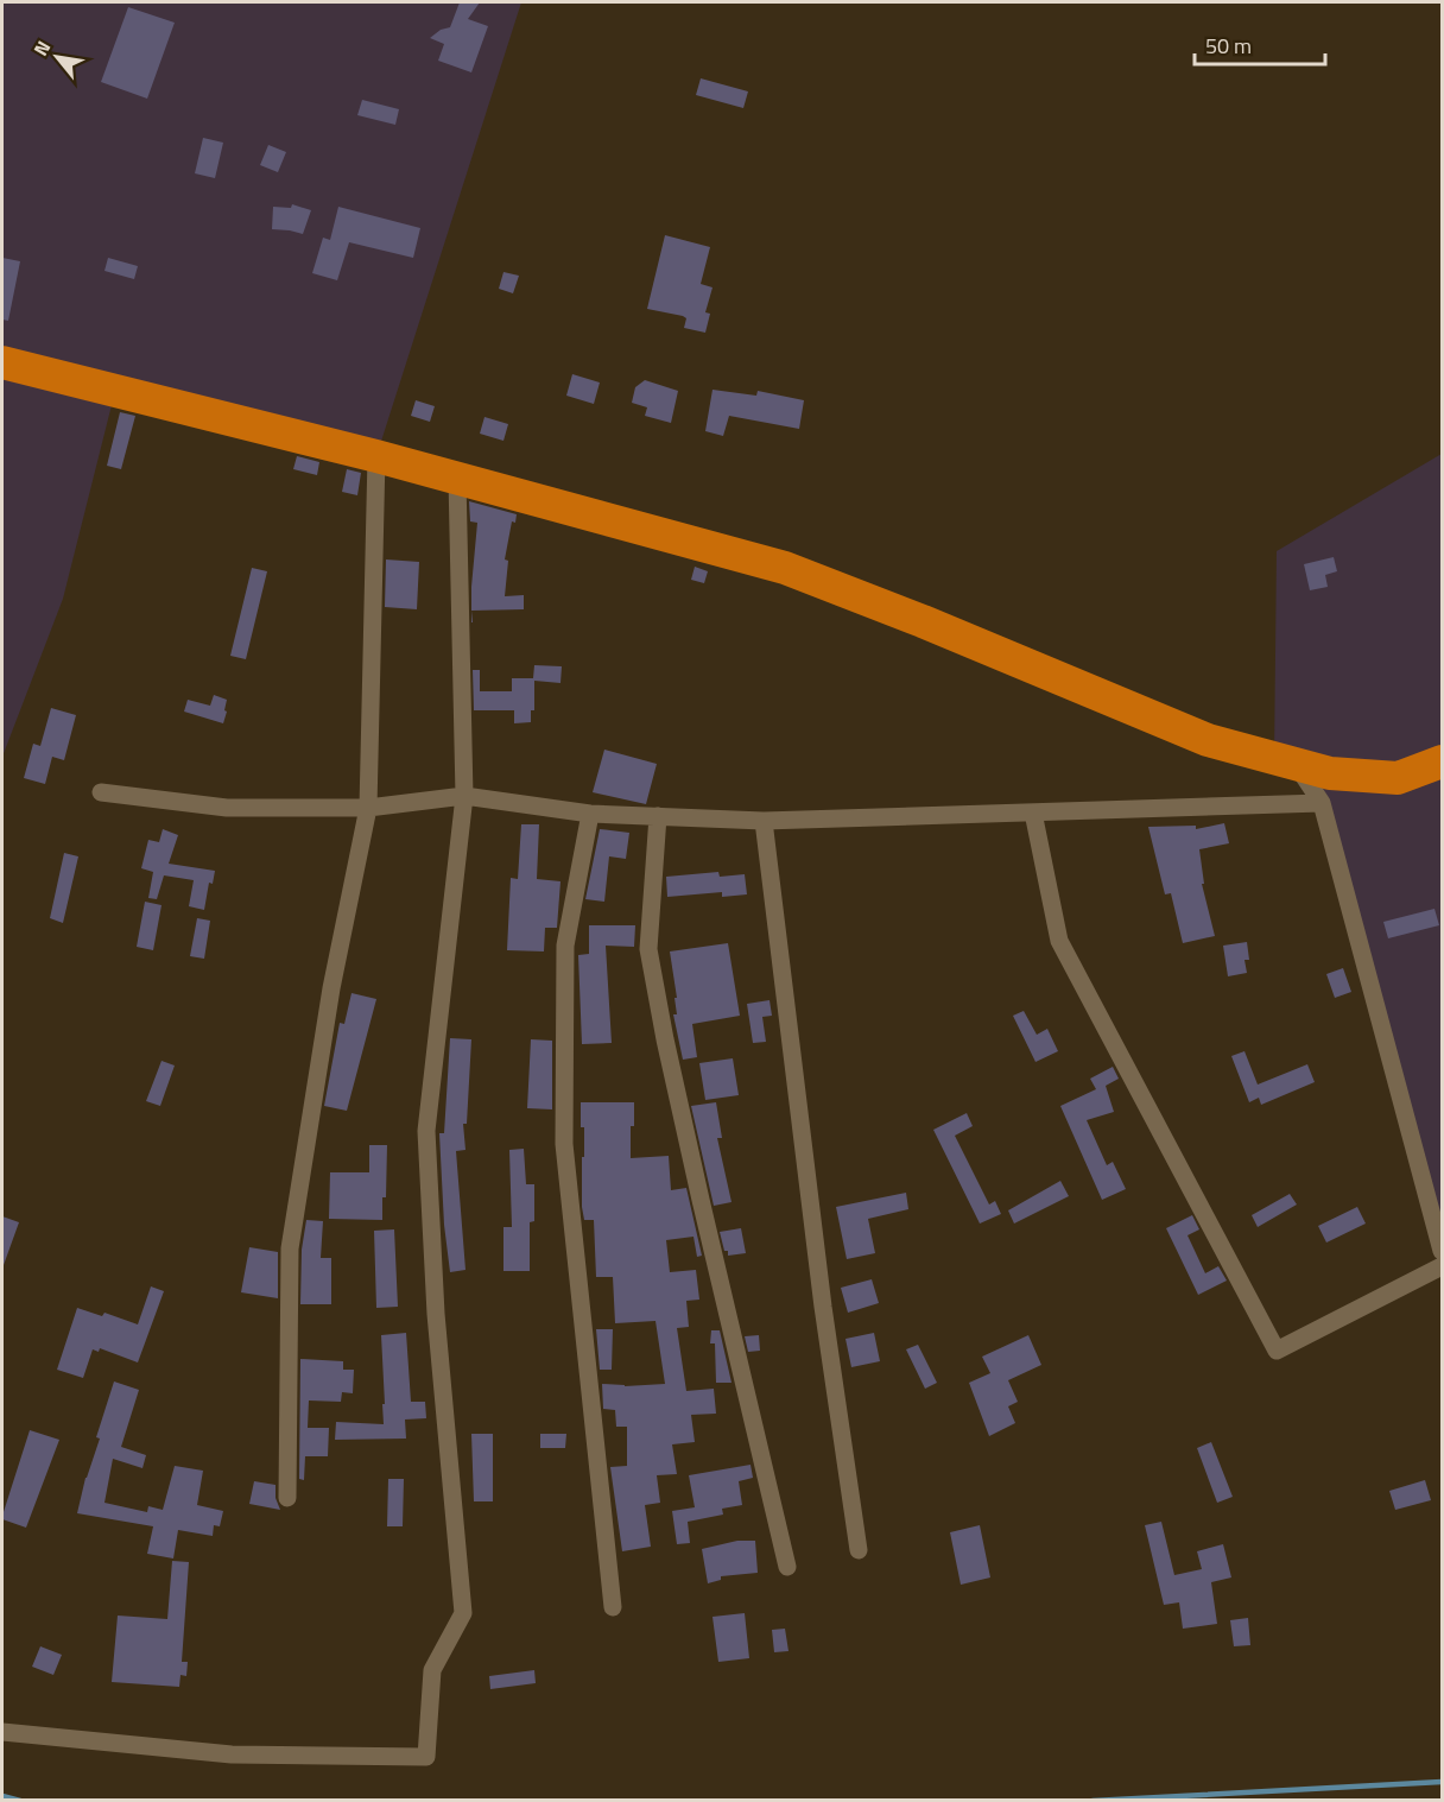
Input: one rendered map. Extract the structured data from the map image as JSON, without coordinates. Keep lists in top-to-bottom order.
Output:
{
  "scale_bar": "50 m",
  "north": "top left"
}
